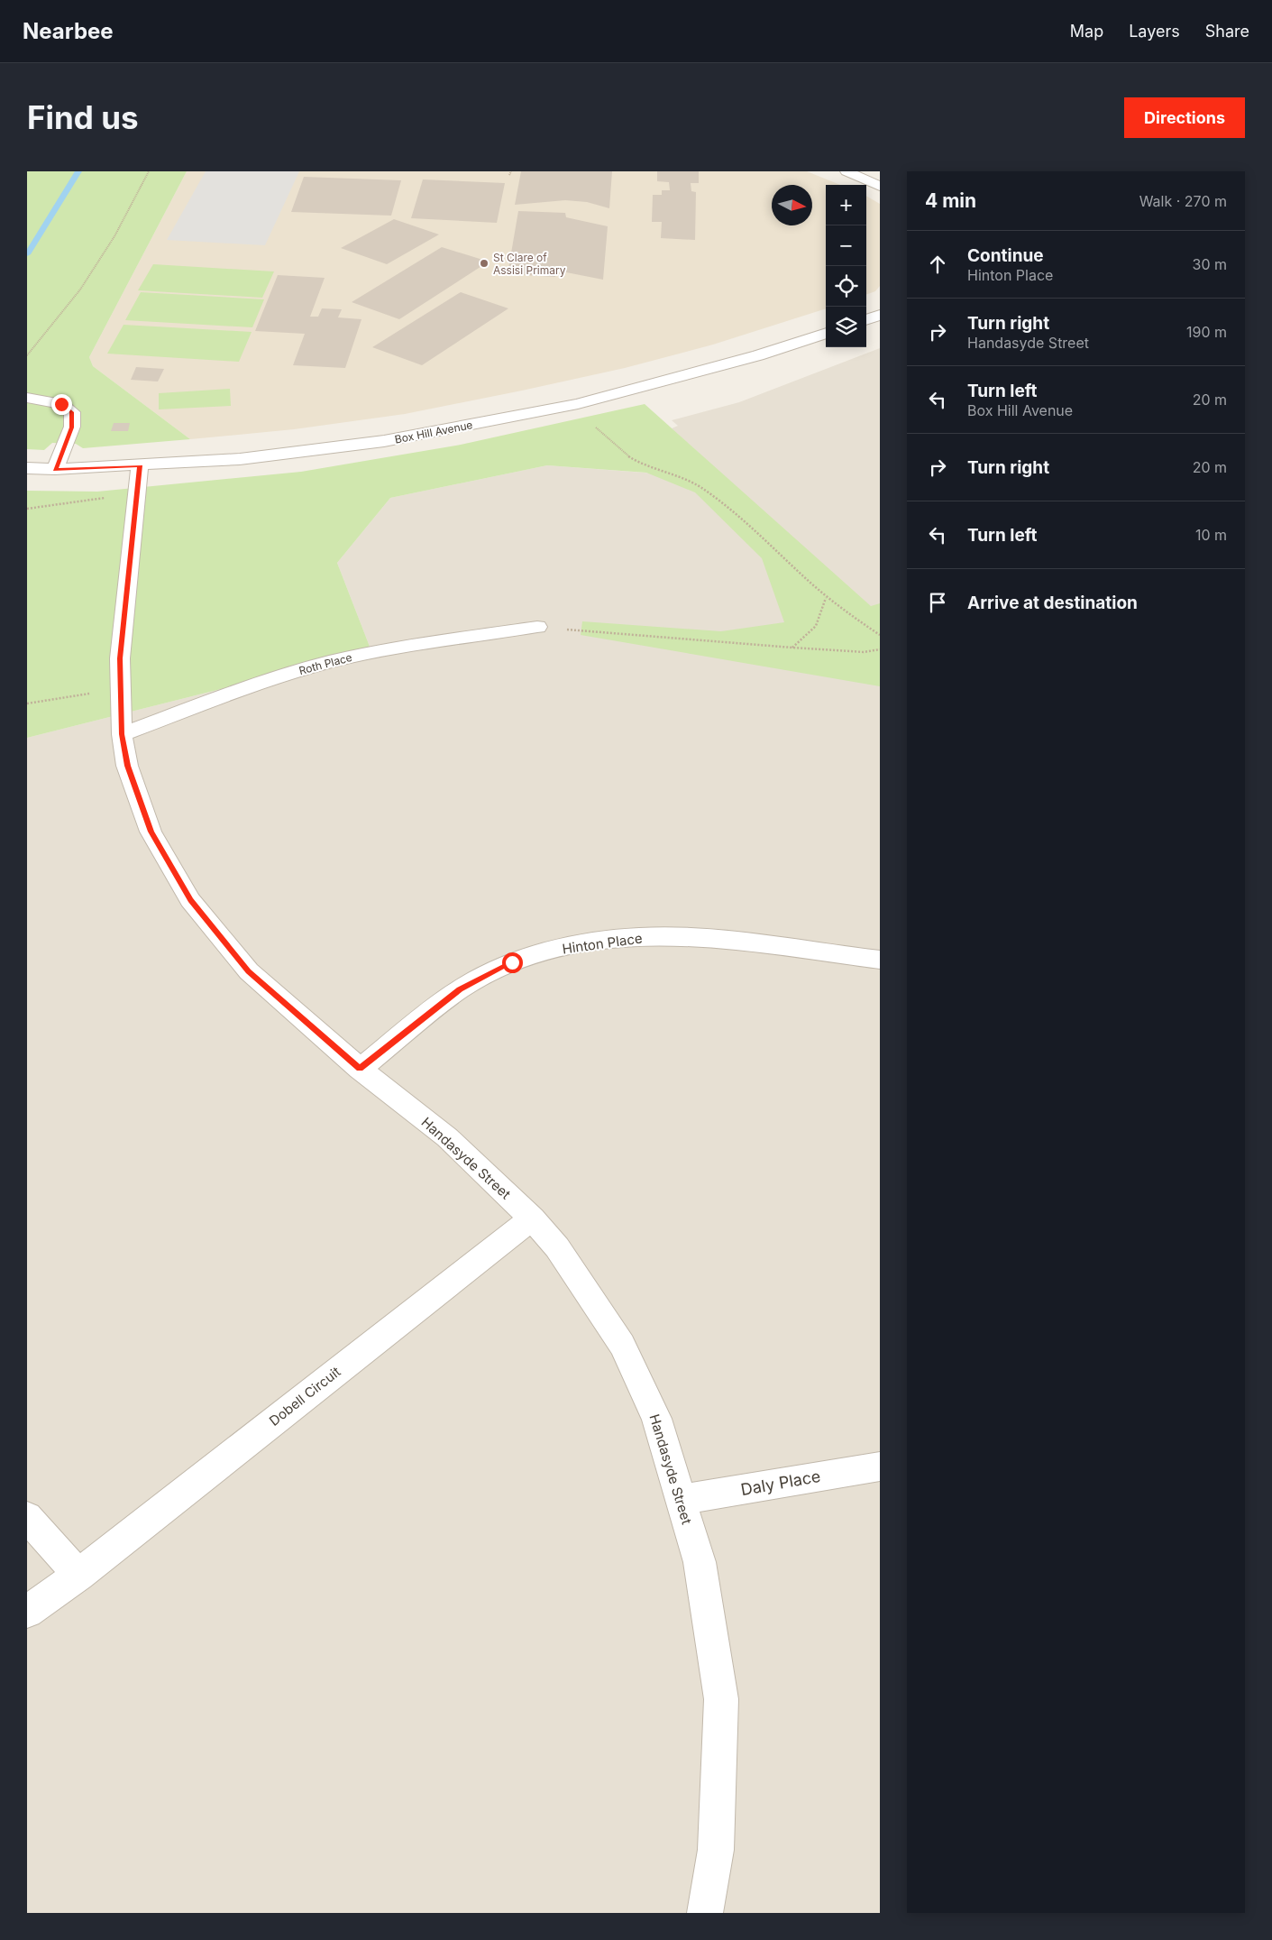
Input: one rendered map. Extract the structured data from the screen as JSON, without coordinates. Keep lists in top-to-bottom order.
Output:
{
  "streets": {
    "street": [
      "Box Hill Avenue",
      "Roth Place",
      "Hinton Place",
      "Handasyde Street",
      "Dobell Circuit",
      "Daly Place"
    ]
  },
  "crossings": [
    ["Box Hill Avenue", "Handasyde Street"],
    ["Roth Place", "Handasyde Street"],
    ["Hinton Place", "Handasyde Street"],
    ["Handasyde Street", "Dobell Circuit"],
    ["Handasyde Street", "Daly Place"]
  ],
  "places": ["St Clare of Assisi Primary"],
  "north": "right",
  "page": {
    "header": "Nearbee",
    "nav": ["Map", "Layers", "Share"],
    "buttons": "Directions",
    "title": "Find us",
    "heading": ["4 min", "Walk · 270 m"],
    "map_buttons": ["+", "−"],
    "list": [
      ["Continue", "Hinton Place", "30 m"],
      ["Turn right", "Handasyde Street", "190 m"],
      ["Turn left", "Box Hill Avenue", "20 m"],
      ["Turn right", "20 m"],
      ["Turn left", "10 m"],
      "Arrive at destination"
    ]
  }
}
